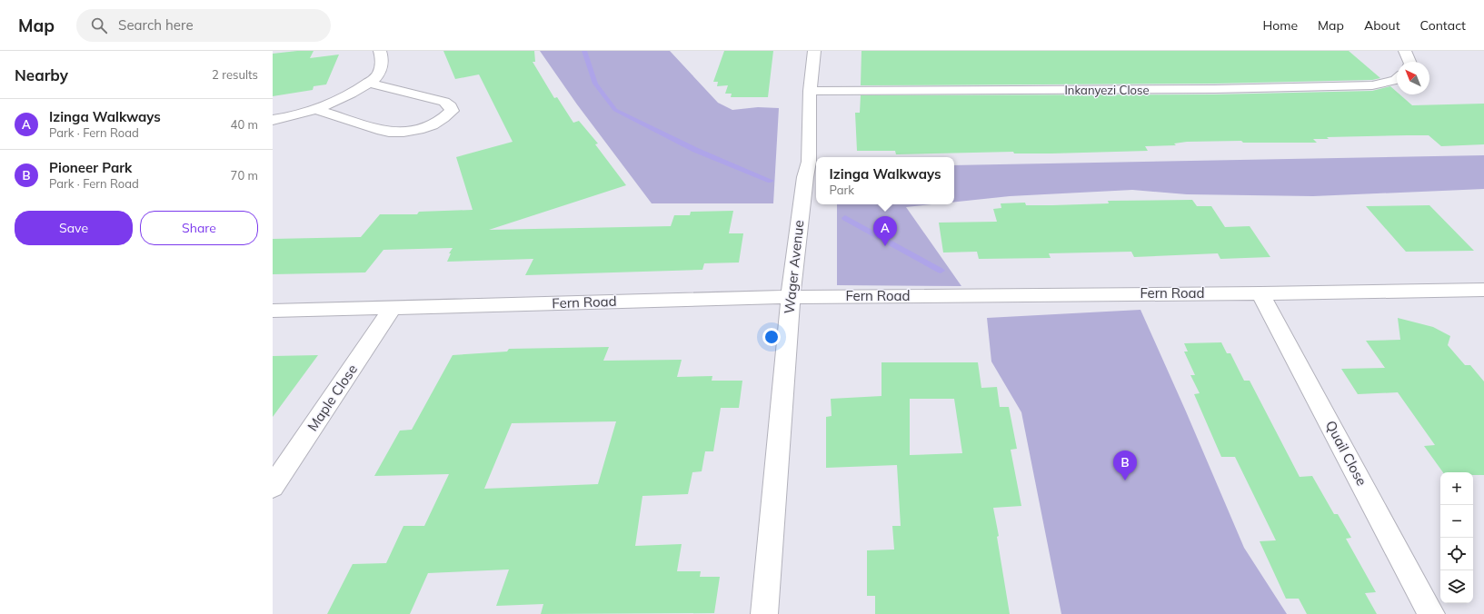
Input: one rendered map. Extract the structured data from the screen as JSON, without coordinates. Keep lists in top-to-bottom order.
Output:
{
  "streets": {
    "street": [
      "Inkanyezi Close",
      "Wager Avenue",
      "Fern Road",
      "Maple Close",
      "Quail Close"
    ]
  },
  "crossings": [
    ["Inkanyezi Close", "Wager Avenue"],
    ["Wager Avenue", "Fern Road"],
    ["Fern Road", "Maple Close"],
    ["Fern Road", "Quail Close"]
  ],
  "north": "top left",
  "page": {
    "header": "Map",
    "search": "Search here",
    "nav": [
      "Home",
      "Map",
      "About",
      "Contact"
    ],
    "heading": ["Nearby", "2 results"],
    "list": [
      {
        "mark": "A",
        "name": "Izinga Walkways",
        "note": "Park · Fern Road",
        "value": "40 m"
      },
      {
        "mark": "B",
        "name": "Pioneer Park",
        "note": "Park · Fern Road",
        "value": "70 m"
      }
    ],
    "popup": ["Izinga Walkways", "Park"],
    "buttons": ["Save", "Share"],
    "pins": ["A", "B"],
    "map_buttons": ["+", "−"]
  }
}
